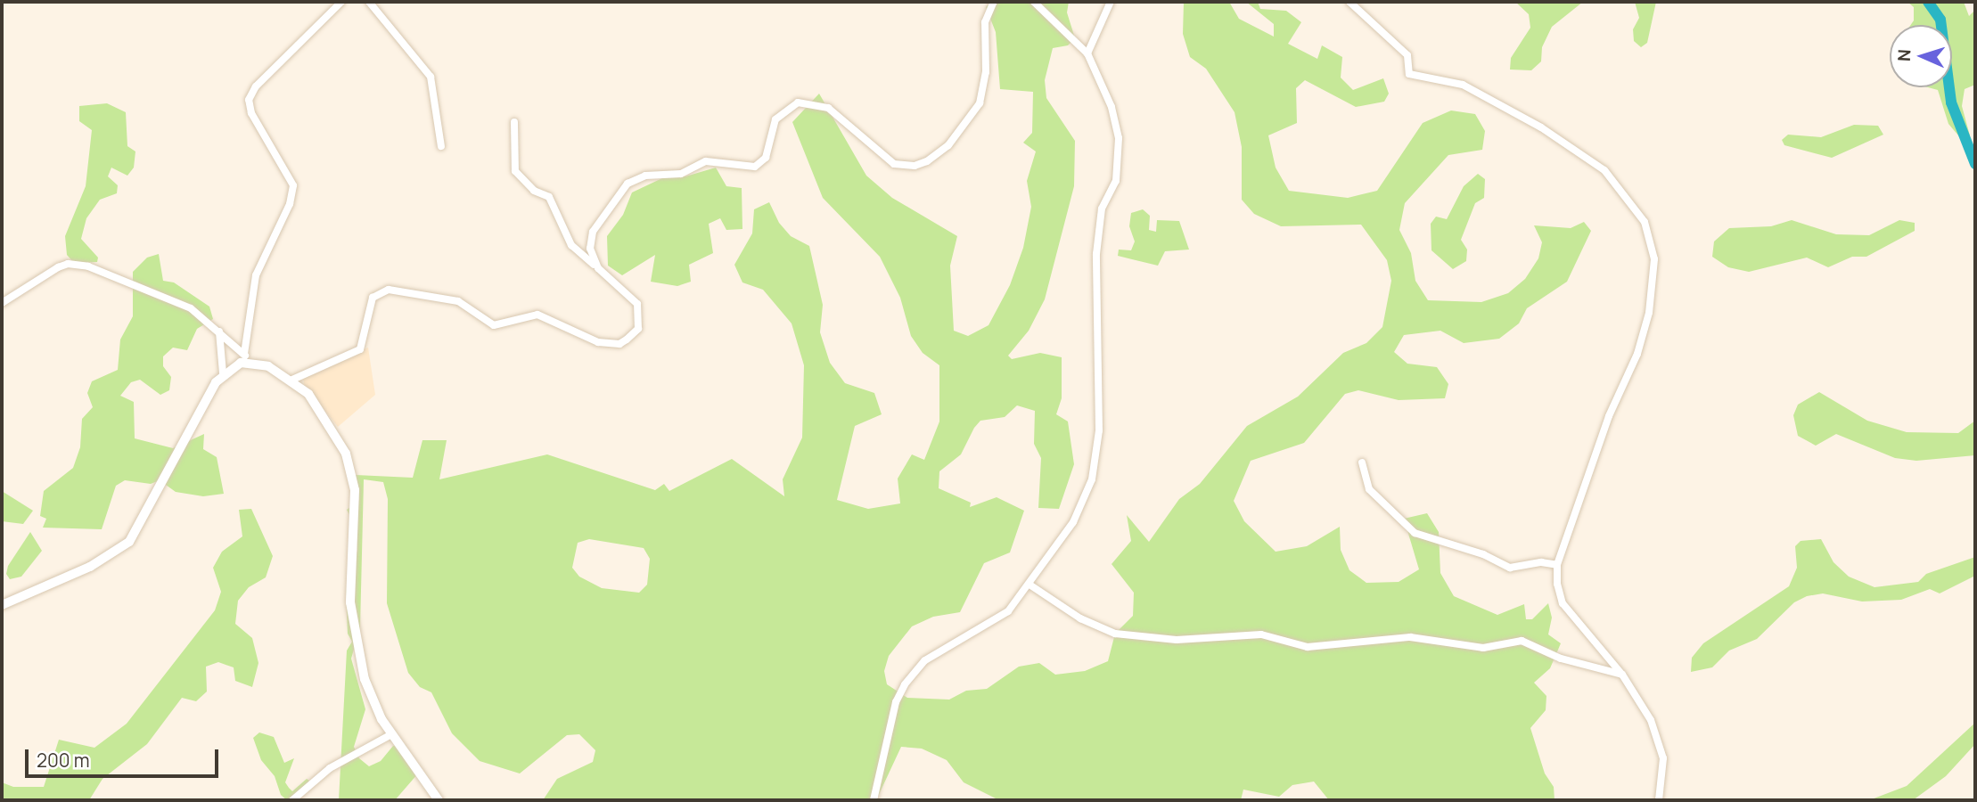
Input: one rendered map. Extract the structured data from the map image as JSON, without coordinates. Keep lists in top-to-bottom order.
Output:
{
  "scale_bar": "200 m",
  "north": "left"
}
